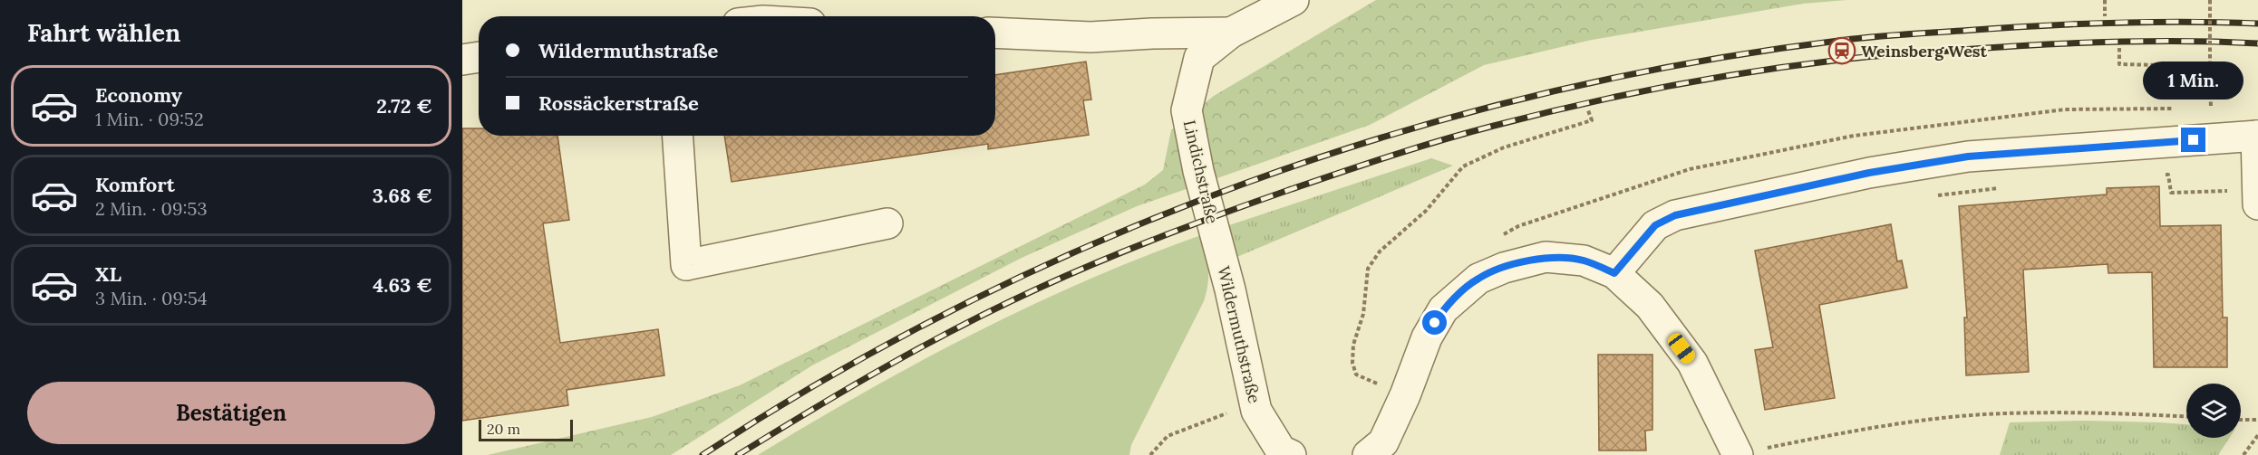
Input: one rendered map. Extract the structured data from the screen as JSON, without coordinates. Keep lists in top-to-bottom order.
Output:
{
  "streets": {
    "street": ["Lindichstraße", "Wildermuthstraße"]
  },
  "crossings": [
    ["Lindichstraße", "Wildermuthstraße"]
  ],
  "places": {
    "station": ["Weinsberg West"]
  },
  "scale_bar": "20 m",
  "page": {
    "heading": "Fahrt wählen",
    "banner": ["Wildermuthstraße", "Rossäckerstraße"],
    "bubble": "1 Min.",
    "list": [
      {
        "name": "Economy",
        "note": "1 Min. · 09:52",
        "value": "2.72 €"
      },
      {
        "name": "Komfort",
        "note": "2 Min. · 09:53",
        "value": "3.68 €"
      },
      {
        "name": "XL",
        "note": "3 Min. · 09:54",
        "value": "4.63 €"
      }
    ],
    "buttons": "Bestätigen",
    "scale": "20 m"
  }
}
